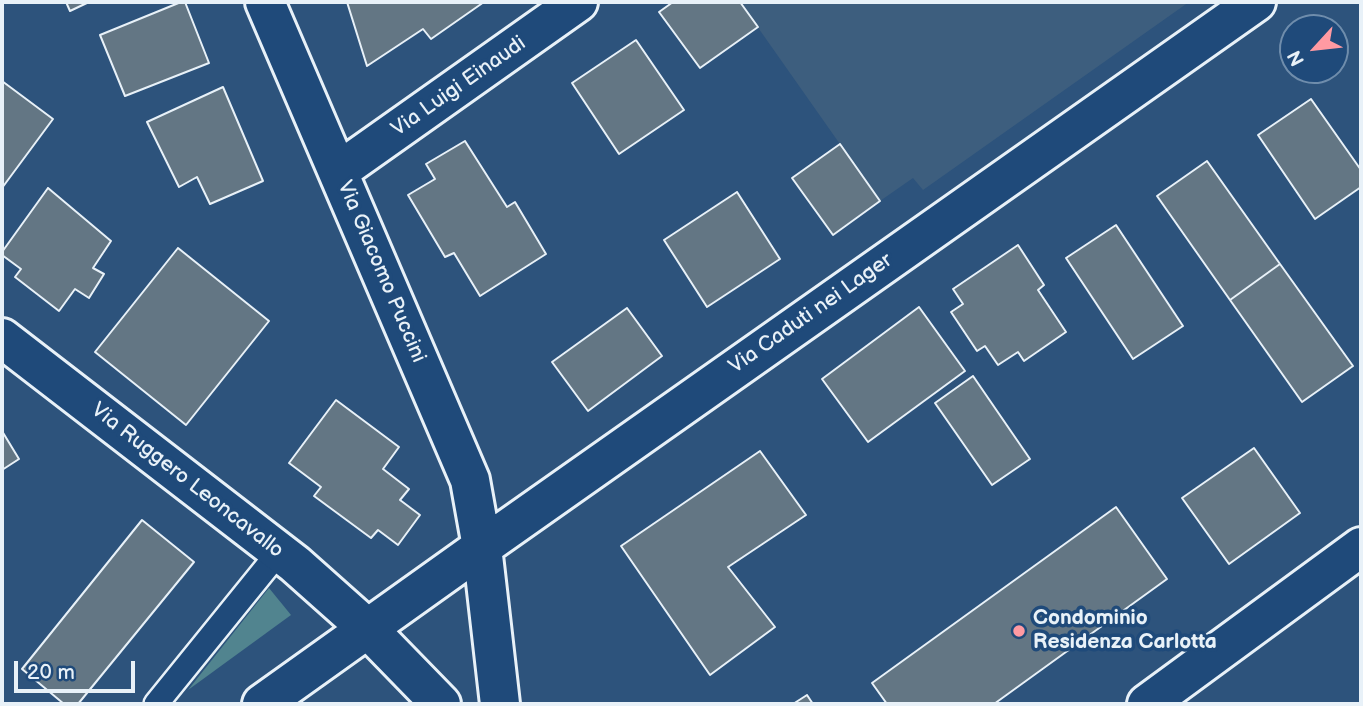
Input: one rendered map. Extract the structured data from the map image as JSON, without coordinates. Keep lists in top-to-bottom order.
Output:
{
  "streets": {
    "street": [
      "Via Luigi Einaudi",
      "Via Giacomo Puccini",
      "Via Caduti nei Lager",
      "Via Ruggero Leoncavallo"
    ]
  },
  "crossings": [
    ["Via Luigi Einaudi", "Via Giacomo Puccini"],
    ["Via Giacomo Puccini", "Via Caduti nei Lager"],
    ["Via Caduti nei Lager", "Via Ruggero Leoncavallo"]
  ],
  "places": ["Condominio Residenza Carlotta"],
  "scale_bar": "20 m",
  "north": "bottom left"
}
